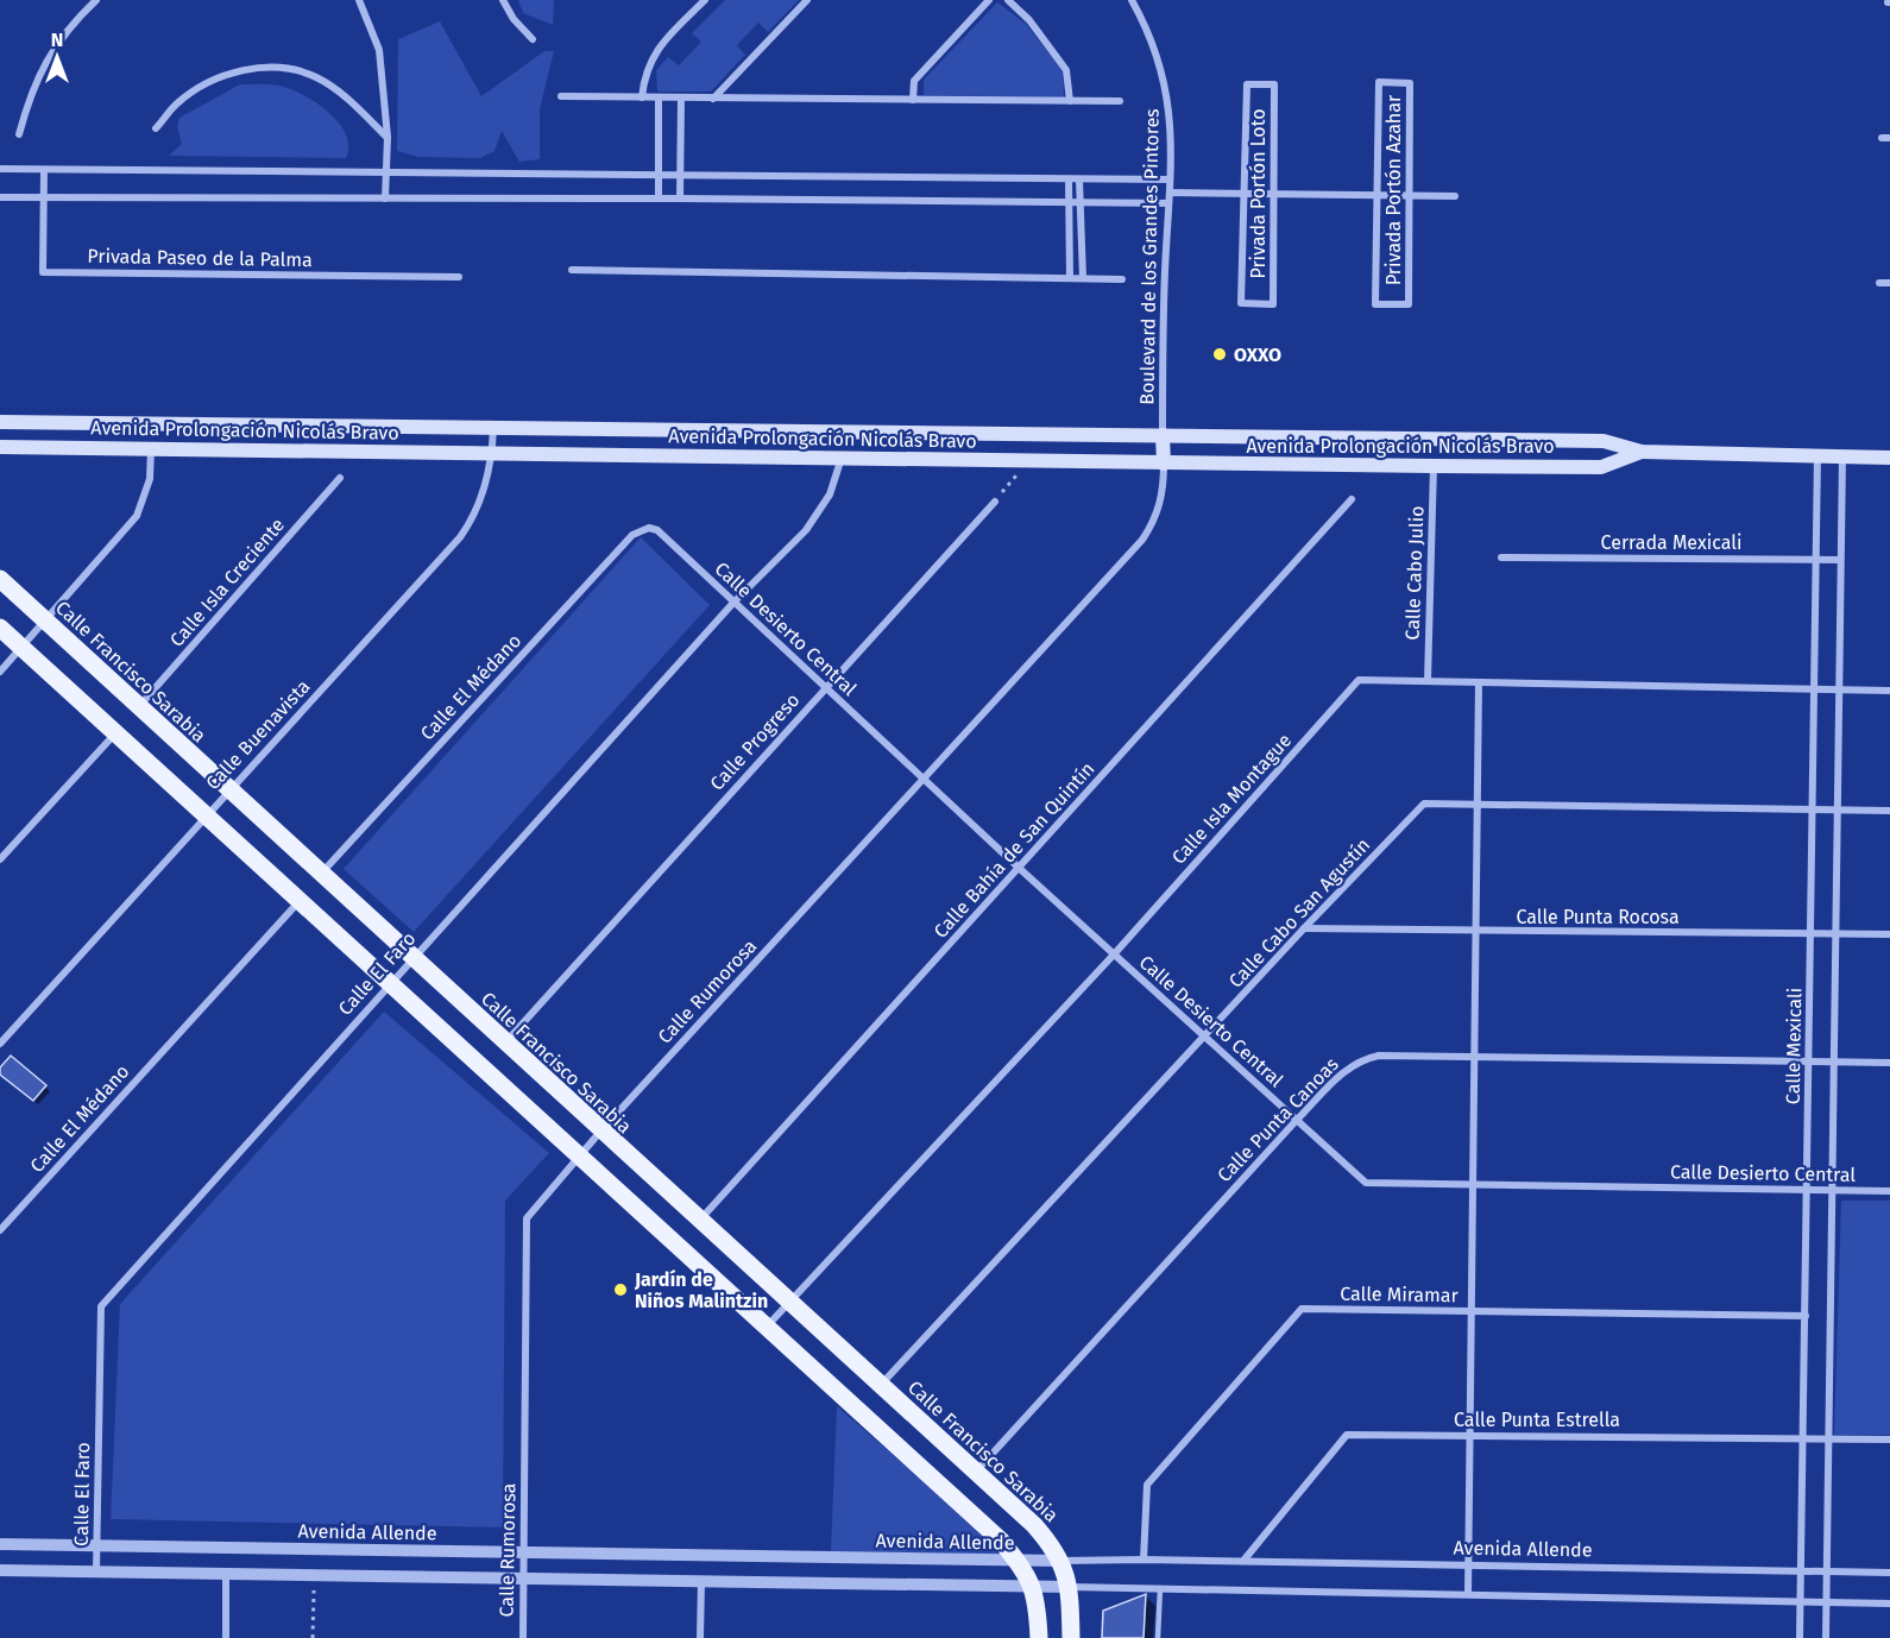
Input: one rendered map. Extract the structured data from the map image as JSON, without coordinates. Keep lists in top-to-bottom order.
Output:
{
  "streets": {
    "main road": ["Avenida Prolongación Nicolás Bravo", "Calle Francisco Sarabia"],
    "street": [
      "Privada Portón Azahar",
      "Privada Portón Loto",
      "Boulevard de los Grandes Pintores",
      "Privada Paseo de la Palma",
      "Cerrada Mexicali",
      "Calle Cabo Julio",
      "Calle Isla Creciente",
      "Calle Desierto Central",
      "Calle El Médano",
      "Calle Buenavista",
      "Calle Progreso",
      "Calle Isla Montague",
      "Calle Bahía de San Quintín",
      "Calle Cabo San Agustín",
      "Calle Punta Rocosa",
      "Calle El Faro",
      "Calle Rumorosa",
      "Calle Mexicali",
      "Calle Punta Canoas",
      "Calle Miramar",
      "Calle Punta Estrella",
      "Avenida Allende"
    ]
  },
  "crossings": [
    ["Boulevard de los Grandes Pintores", "Avenida Prolongación Nicolás Bravo"],
    ["Avenida Prolongación Nicolás Bravo", "Calle Cabo Julio"],
    ["Avenida Prolongación Nicolás Bravo", "Calle Buenavista"],
    ["Avenida Prolongación Nicolás Bravo", "Calle El Faro"],
    ["Avenida Prolongación Nicolás Bravo", "Calle Rumorosa"],
    ["Avenida Prolongación Nicolás Bravo", "Calle Mexicali"],
    ["Cerrada Mexicali", "Calle Mexicali"],
    ["Calle Cabo Julio", "Calle Isla Montague"],
    ["Calle Isla Creciente", "Calle Francisco Sarabia"],
    ["Calle Desierto Central", "Calle El Médano"],
    ["Calle Desierto Central", "Calle Progreso"],
    ["Calle Desierto Central", "Calle Isla Montague"],
    ["Calle Desierto Central", "Calle Bahía de San Quintín"],
    ["Calle Desierto Central", "Calle Cabo San Agustín"],
    ["Calle Desierto Central", "Calle El Faro"],
    ["Calle Desierto Central", "Calle Rumorosa"],
    ["Calle Desierto Central", "Calle Mexicali"],
    ["Calle Desierto Central", "Calle Punta Canoas"],
    ["Calle Francisco Sarabia", "Calle El Médano"],
    ["Calle Francisco Sarabia", "Calle Buenavista"],
    ["Calle Francisco Sarabia", "Calle Progreso"],
    ["Calle Francisco Sarabia", "Calle Isla Montague"],
    ["Calle Francisco Sarabia", "Calle Bahía de San Quintín"],
    ["Calle Francisco Sarabia", "Calle Cabo San Agustín"],
    ["Calle Francisco Sarabia", "Calle El Faro"],
    ["Calle Francisco Sarabia", "Calle Rumorosa"],
    ["Calle Francisco Sarabia", "Calle Punta Canoas"],
    ["Calle Francisco Sarabia", "Avenida Allende"],
    ["Calle Isla Montague", "Calle Mexicali"],
    ["Calle Cabo San Agustín", "Calle Punta Rocosa"],
    ["Calle Cabo San Agustín", "Calle Mexicali"],
    ["Calle Punta Rocosa", "Calle Mexicali"],
    ["Calle El Faro", "Avenida Allende"],
    ["Calle Rumorosa", "Avenida Allende"],
    ["Calle Mexicali", "Calle Punta Canoas"],
    ["Calle Mexicali", "Calle Miramar"],
    ["Calle Mexicali", "Calle Punta Estrella"],
    ["Calle Mexicali", "Avenida Allende"],
    ["Calle Miramar", "Avenida Allende"],
    ["Calle Punta Estrella", "Avenida Allende"]
  ],
  "places": ["OXXO", "Jardín de Niños Malintzin"],
  "north": "top"
}
